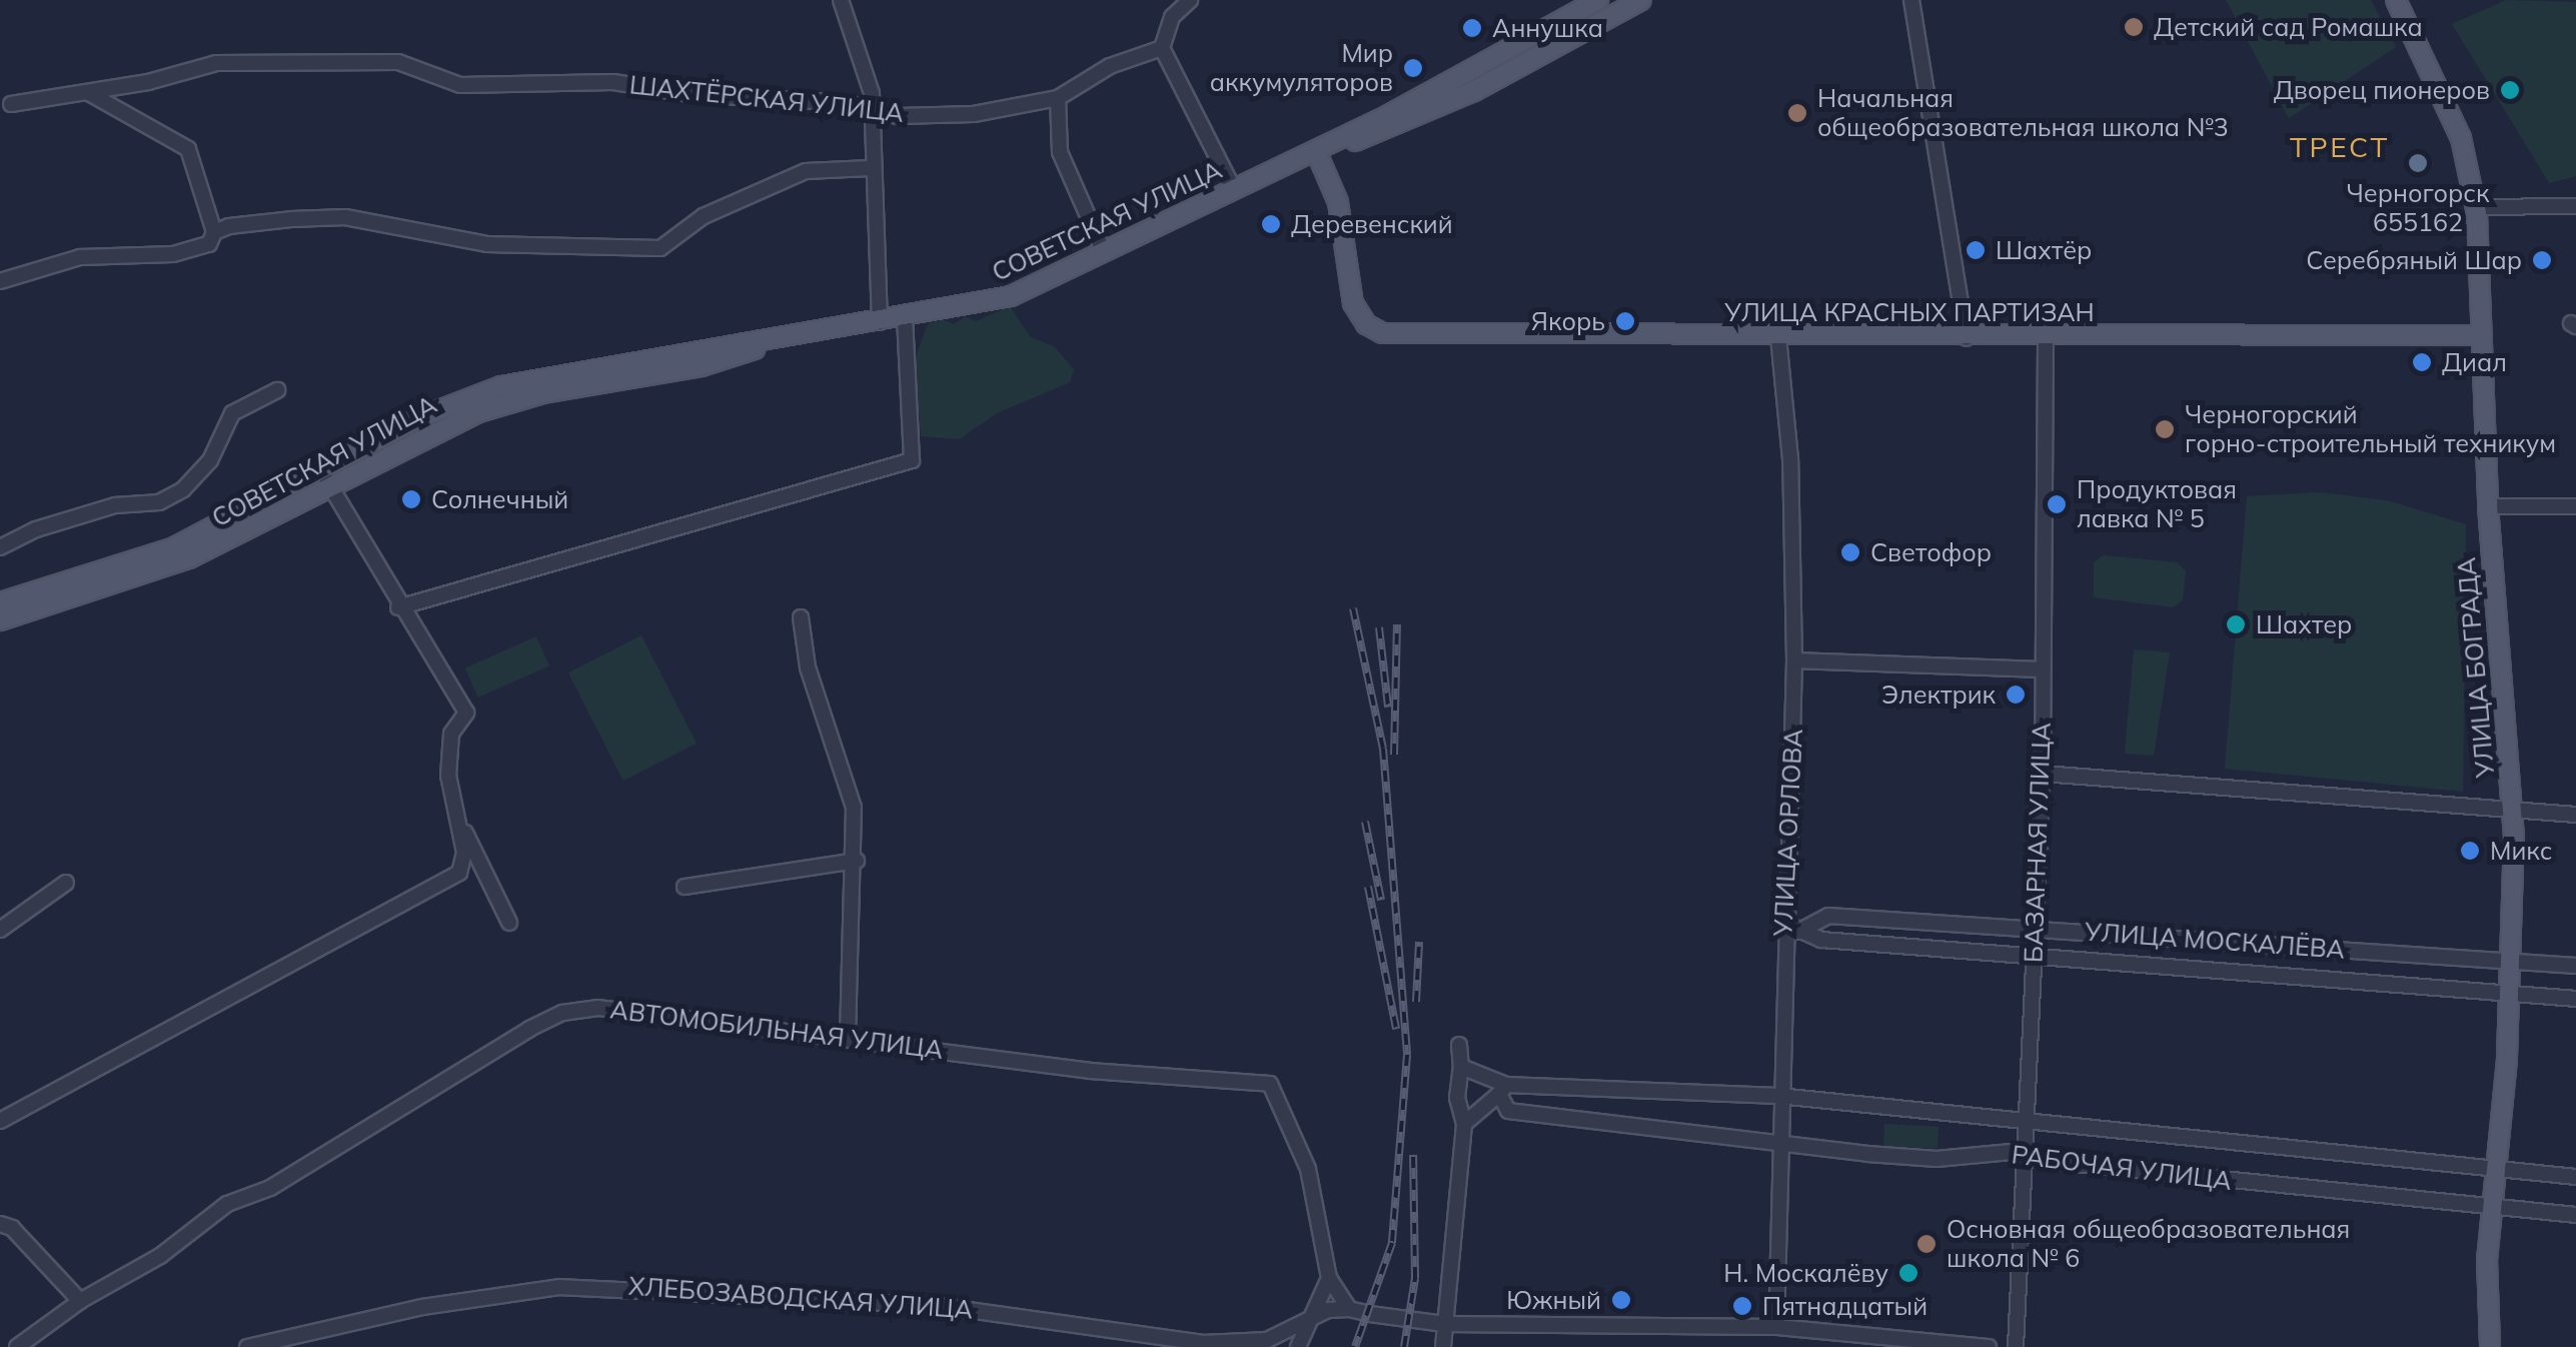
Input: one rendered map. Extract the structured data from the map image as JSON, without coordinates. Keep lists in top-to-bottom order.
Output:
{
  "streets": {
    "main road": ["СОВЕТСКАЯ УЛИЦА", "УЛИЦА КРАСНЫХ ПАРТИЗАН", "УЛИЦА БОГРАДА"],
    "street": [
      "ШАХТЁРСКАЯ УЛИЦА",
      "УЛИЦА ОРЛОВА",
      "БАЗАРНАЯ УЛИЦА",
      "УЛИЦА МОСКАЛЁВА",
      "АВТОМОБИЛЬНАЯ УЛИЦА",
      "РАБОЧАЯ УЛИЦА",
      "ХЛЕБОЗАВОДСКАЯ УЛИЦА"
    ]
  },
  "crossings": [
    ["СОВЕТСКАЯ УЛИЦА", "УЛИЦА КРАСНЫХ ПАРТИЗАН"],
    ["УЛИЦА КРАСНЫХ ПАРТИЗАН", "УЛИЦА БОГРАДА"],
    ["УЛИЦА КРАСНЫХ ПАРТИЗАН", "УЛИЦА ОРЛОВА"],
    ["УЛИЦА КРАСНЫХ ПАРТИЗАН", "БАЗАРНАЯ УЛИЦА"],
    ["УЛИЦА БОГРАДА", "УЛИЦА МОСКАЛЁВА"],
    ["УЛИЦА БОГРАДА", "РАБОЧАЯ УЛИЦА"],
    ["УЛИЦА ОРЛОВА", "УЛИЦА МОСКАЛЁВА"],
    ["УЛИЦА ОРЛОВА", "РАБОЧАЯ УЛИЦА"],
    ["БАЗАРНАЯ УЛИЦА", "УЛИЦА МОСКАЛЁВА"],
    ["БАЗАРНАЯ УЛИЦА", "РАБОЧАЯ УЛИЦА"]
  ],
  "districts": ["ТРЕСТ"],
  "places": [
    "Детский сад Ромашка",
    "Аннушка",
    "Мир аккумуляторов",
    "Дворец пионеров",
    "Начальная общеобразовательная школа №3",
    "Черногорск 655162",
    "Деревенский",
    "Шахтёр",
    "Серебряный Шар",
    "Якорь",
    "Диал",
    "Черногорский горно-строительный техникум",
    "Солнечный",
    "Продуктовая лавка № 5",
    "Светофор",
    "Шахтер",
    "Электрик",
    "Микс",
    "Основная общеобразовательная школа № 6",
    "Н. Москалёву",
    "Южный",
    "Пятнадцатый"
  ]
}
